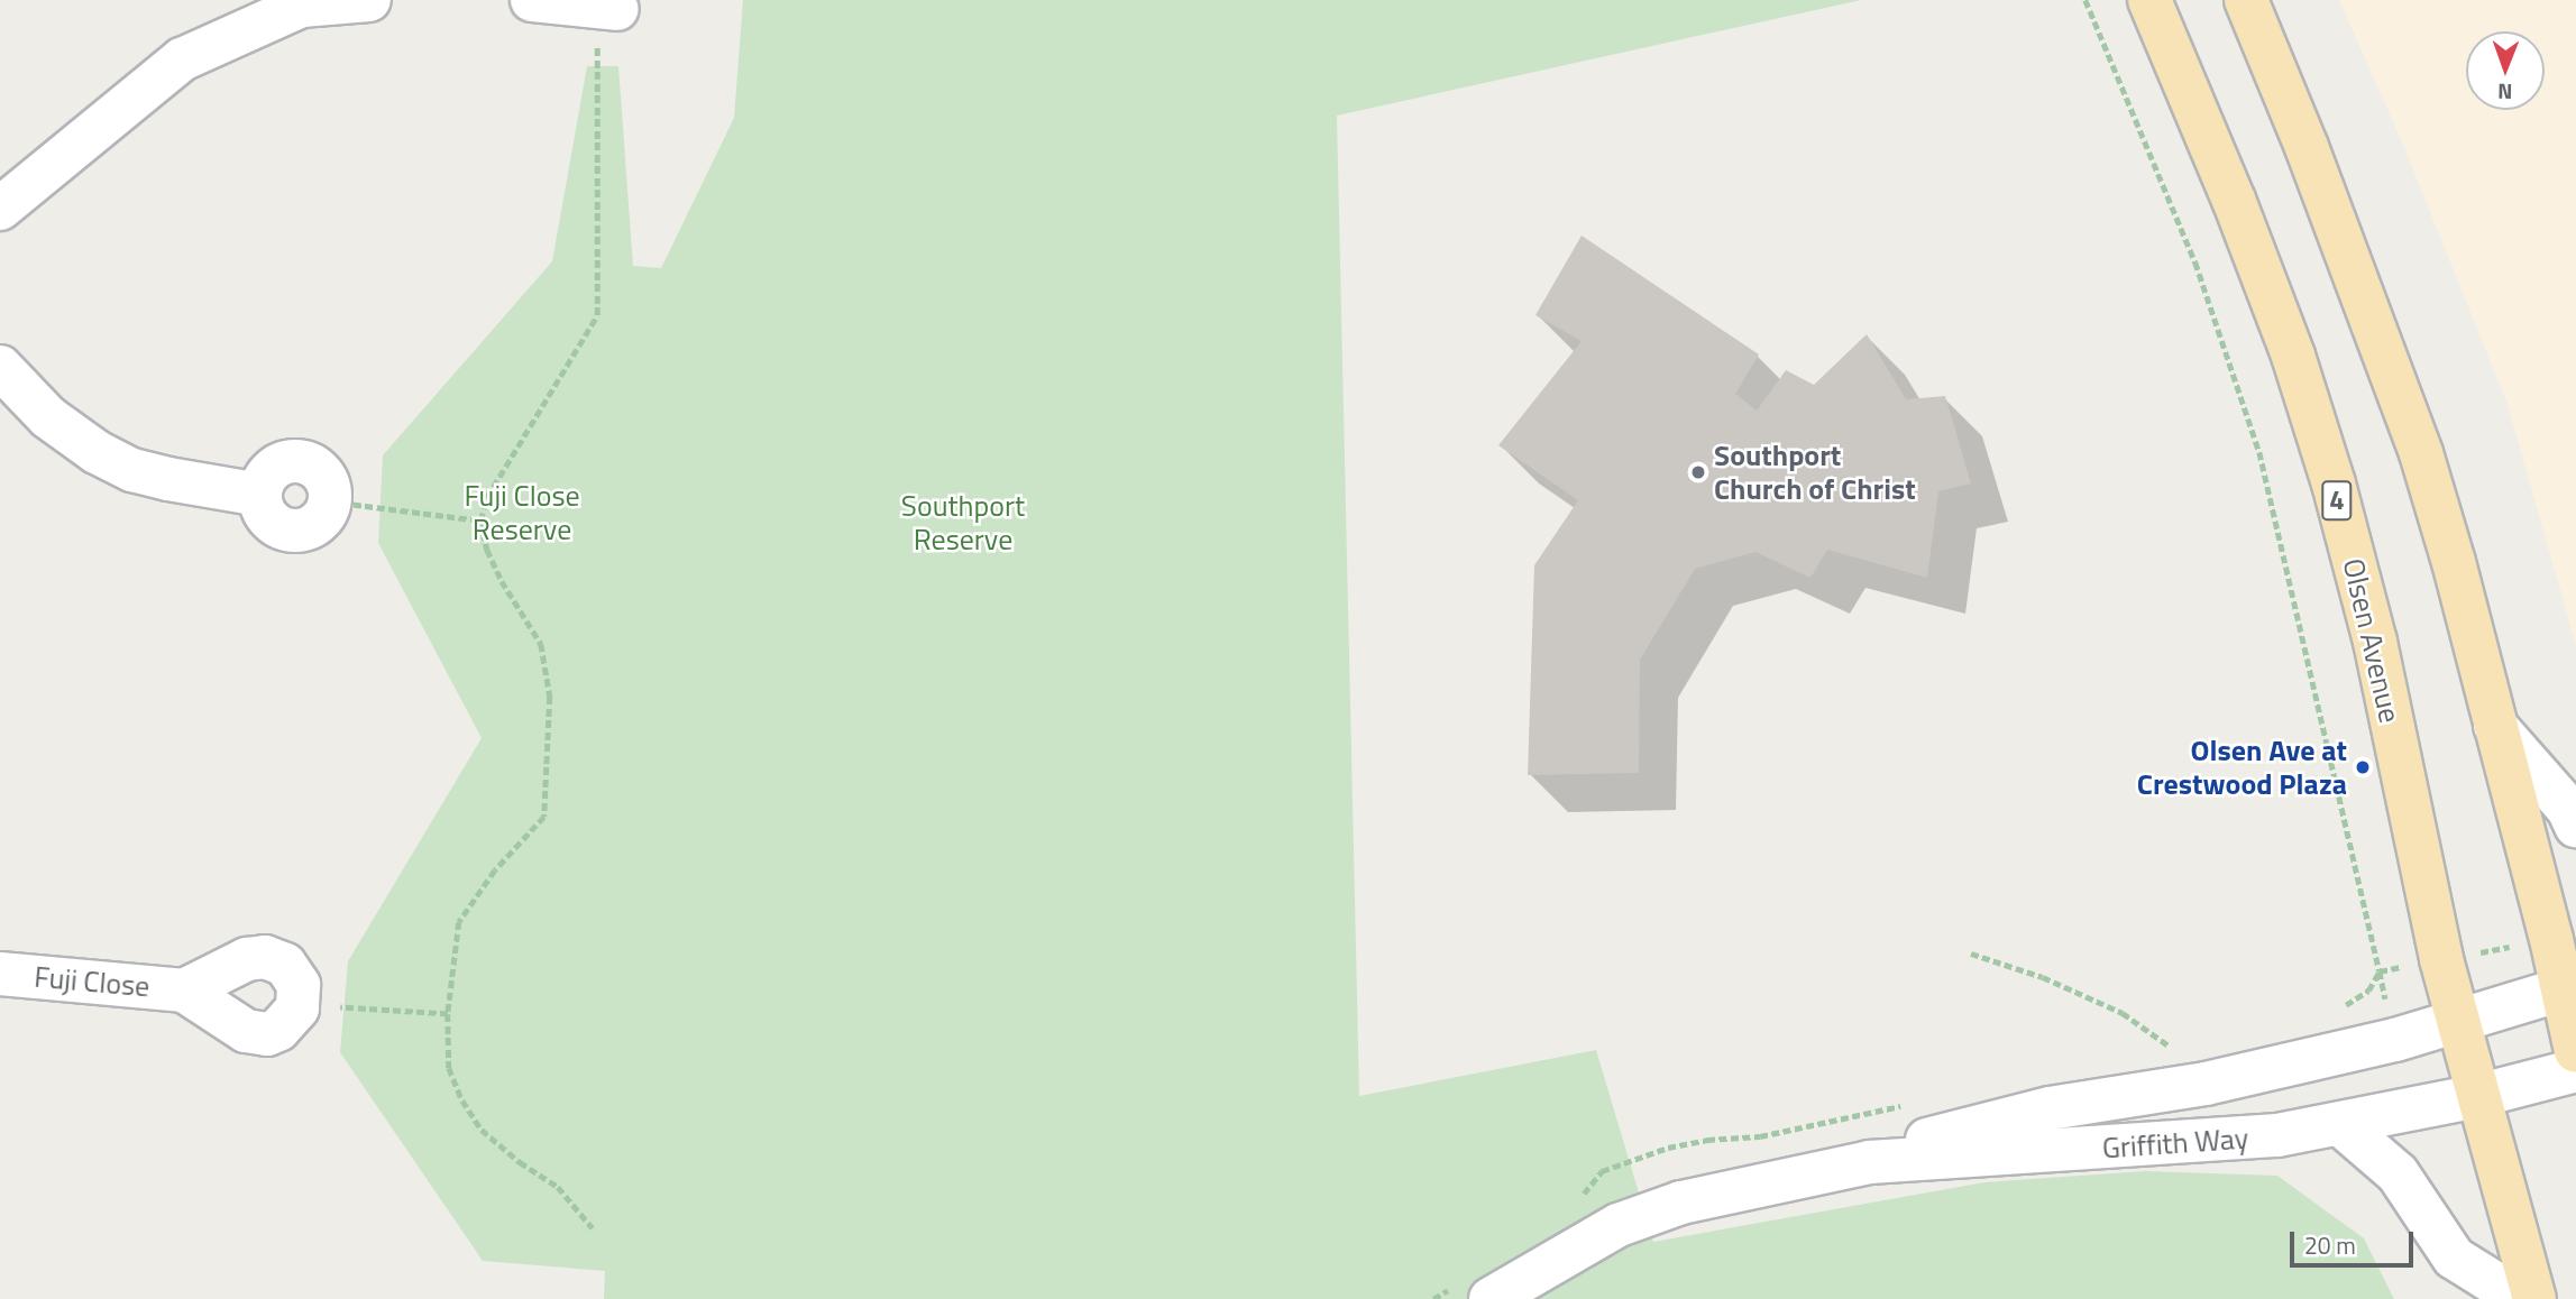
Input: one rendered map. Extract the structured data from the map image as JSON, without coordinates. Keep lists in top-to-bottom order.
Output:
{
  "streets": {
    "main road": ["4", "Olsen Avenue"],
    "street": ["Fuji Close", "Griffith Way"]
  },
  "crossings": [
    ["Olsen Avenue", "Griffith Way"]
  ],
  "parks": ["Fuji Close Reserve", "Southport Reserve"],
  "places": ["Southport Church of Christ", "Olsen Ave at Crestwood Plaza"],
  "scale_bar": "20 m",
  "north": "bottom"
}
